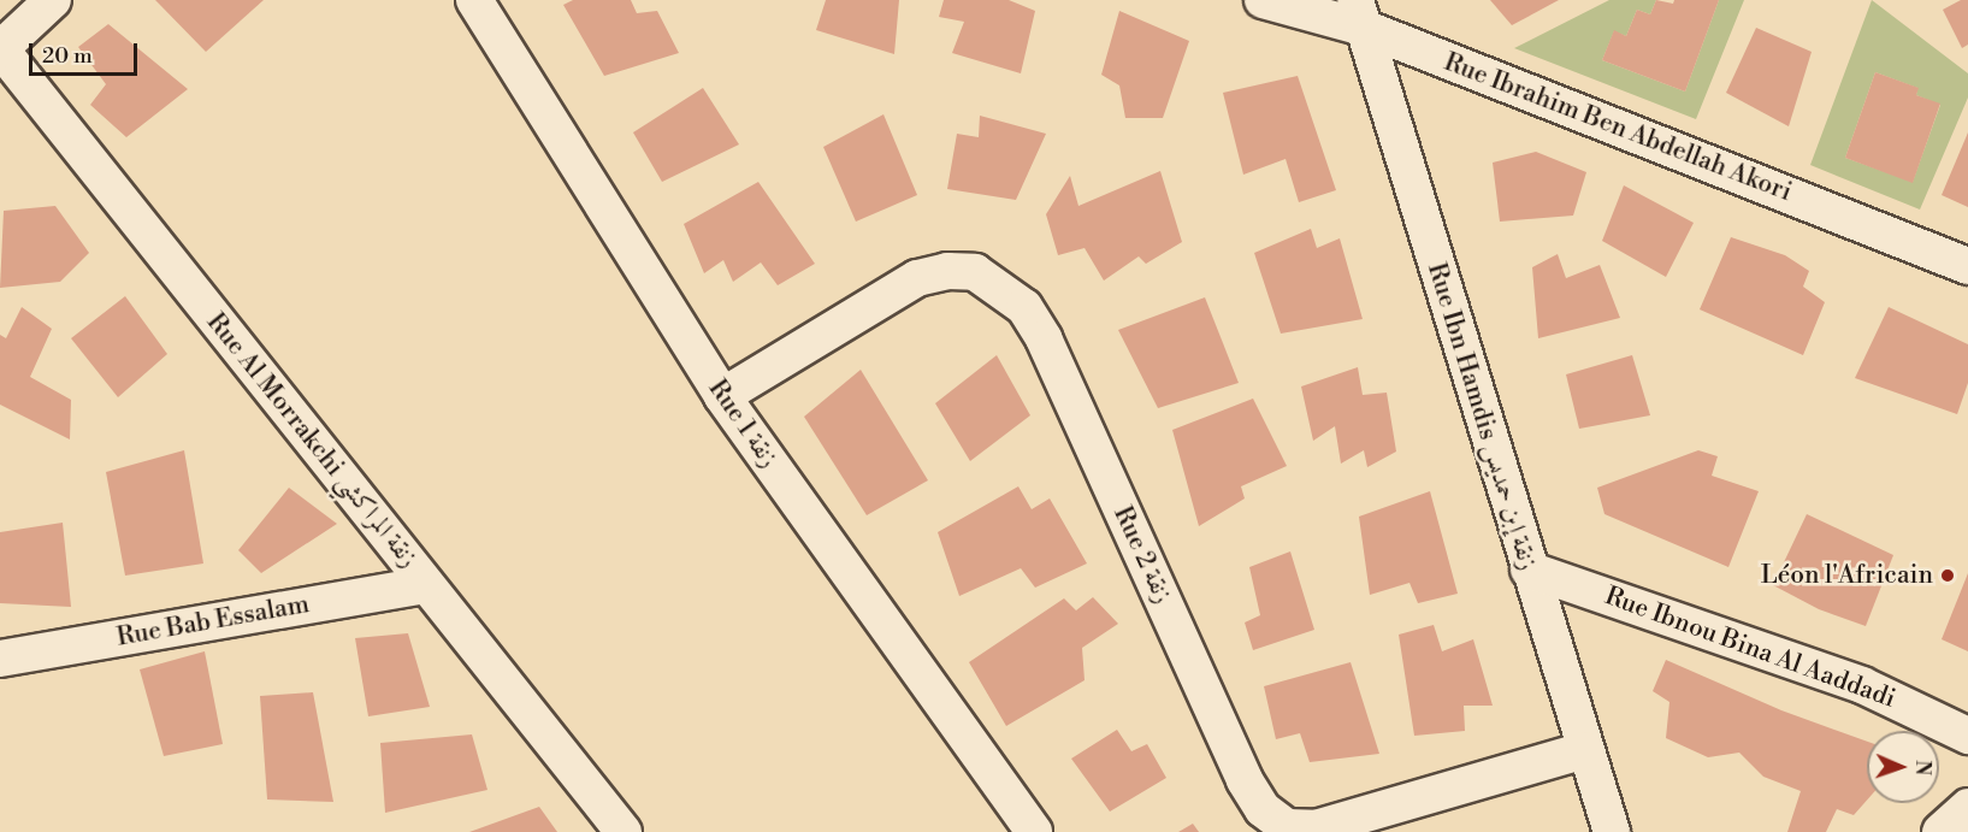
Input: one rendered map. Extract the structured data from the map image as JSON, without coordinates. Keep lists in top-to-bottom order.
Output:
{
  "streets": {
    "street": [
      "Rue Ibrahim Ben Abdellah Akori",
      "Rue Ibn Hamdis زنقة إبن حمديس",
      "Rue 1 زنقة",
      "Rue Al Morrakchi زنقة المراكشي",
      "Rue 2 زنقة",
      "Rue Bab Essalam",
      "Rue Ibnou Bina Al Aaddadi"
    ]
  },
  "crossings": [
    ["Rue Ibrahim Ben Abdellah Akori", "Rue Ibn Hamdis زنقة إبن حمديس"],
    ["Rue Ibn Hamdis زنقة إبن حمديس", "Rue 2 زنقة"],
    ["Rue Ibn Hamdis زنقة إبن حمديس", "Rue Ibnou Bina Al Aaddadi"],
    ["Rue 1 زنقة", "Rue 2 زنقة"],
    ["Rue Al Morrakchi زنقة المراكشي", "Rue Bab Essalam"]
  ],
  "places": ["Léon l'Africain"],
  "scale_bar": "20 m",
  "north": "right"
}
